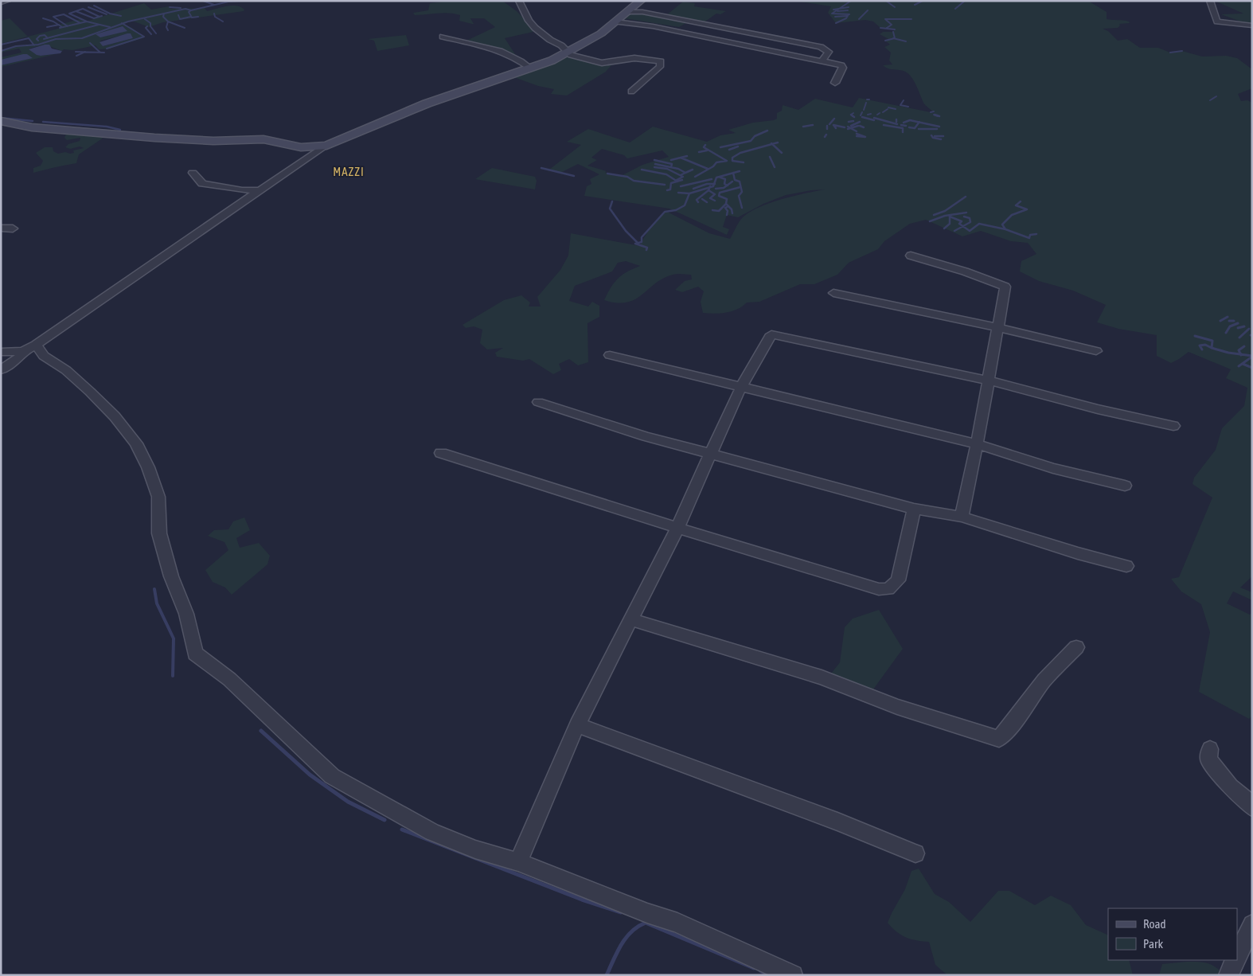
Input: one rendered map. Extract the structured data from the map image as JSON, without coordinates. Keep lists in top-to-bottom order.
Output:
{
  "districts": ["MAZZI"],
  "legend": ["Road", "Park"]
}
